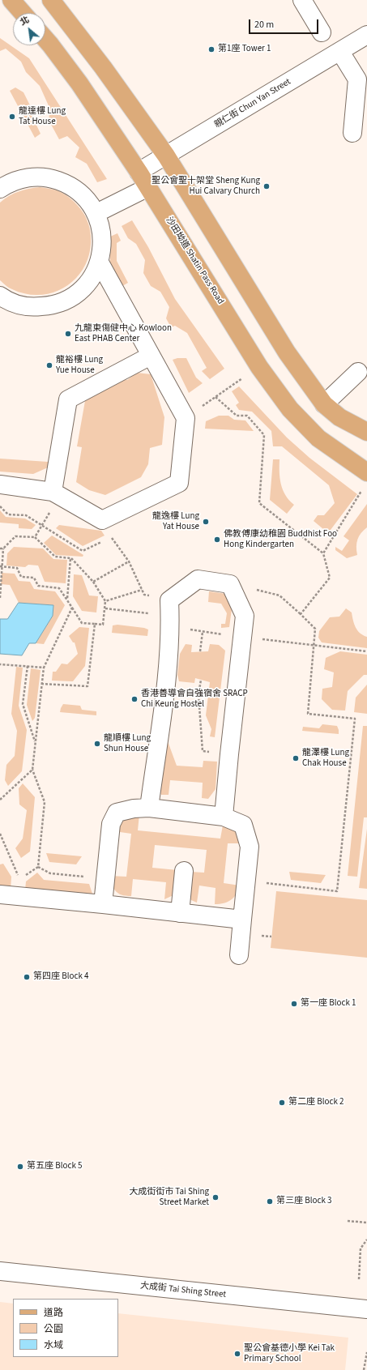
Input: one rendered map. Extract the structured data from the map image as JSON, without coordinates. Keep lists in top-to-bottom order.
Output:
{
  "streets": {
    "main road": ["沙田坳道 Shatin Pass Road"],
    "street": ["親仁街 Chun Yan Street", "大成街 Tai Shing Street"]
  },
  "crossings": [
    ["親仁街 Chun Yan Street", "沙田坳道 Shatin Pass Road"]
  ],
  "places": [
    "第1座 Tower 1",
    "龍達樓 Lung Tat House",
    "聖公會聖十架堂 Sheng Kung Hui Calvary Church",
    "九龍東傷健中心 Kowloon East PHAB Center",
    "龍裕樓 Lung Yue House",
    "龍逸樓 Lung Yat House",
    "佛教傅康幼稚園 Buddhist Foo Hong Kindergarten",
    "香港善導會自強宿舍 SRACP Chi Keung Hostel",
    "龍順樓 Lung Shun House",
    "龍澤樓 Lung Chak House",
    "第四座 Block 4",
    "第一座 Block 1",
    "第二座 Block 2",
    "第五座 Block 5",
    "大成街街市 Tai Shing Street Market",
    "第三座 Block 3",
    "聖公會基德小學 Kei Tak Primary School"
  ],
  "legend": ["道路", "公園", "水域"],
  "scale_bar": "20 m",
  "north": "top left"
}
